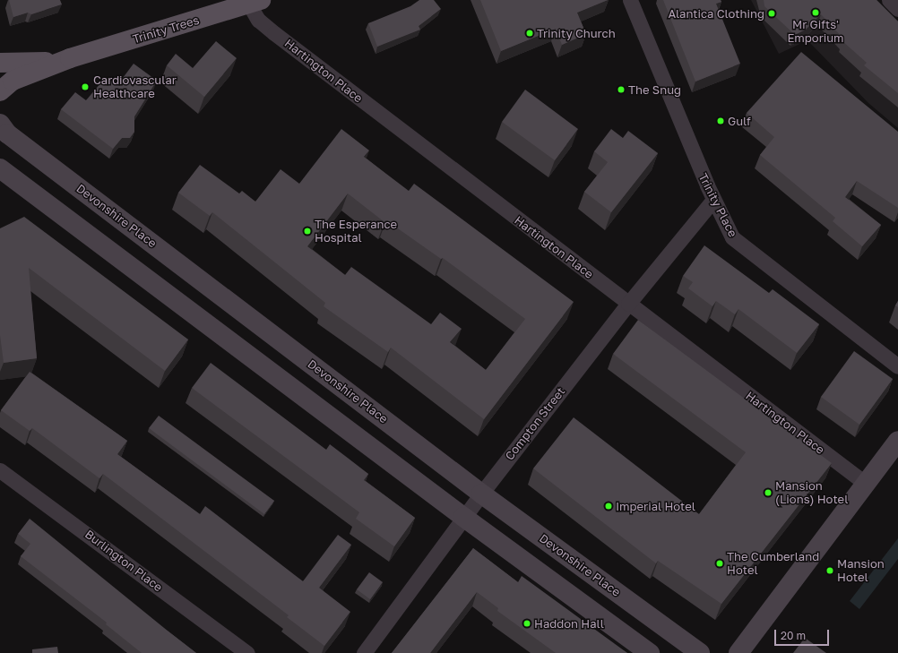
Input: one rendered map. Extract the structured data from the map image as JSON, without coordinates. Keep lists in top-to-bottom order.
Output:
{
  "streets": {
    "main road": ["Trinity Trees", "Devonshire Place"],
    "street": [
      "Hartington Place",
      "Trinity Place",
      "Compton Street",
      "Burlington Place"
    ]
  },
  "crossings": [
    ["Trinity Trees", "Hartington Place"],
    ["Hartington Place", "Compton Street"],
    ["Trinity Place", "Compton Street"],
    ["Devonshire Place", "Compton Street"]
  ],
  "places": [
    "Mr Gifts' Emporium",
    "Alantica Clothing",
    "Trinity Church",
    "Cardiovascular Healthcare",
    "The Snug",
    "Gulf",
    "The Esperance Hospital",
    "Mansion (Lions) Hotel",
    "Imperial Hotel",
    "The Cumberland Hotel",
    "Mansion Hotel",
    "Haddon Hall"
  ],
  "scale_bar": "20 m"
}
